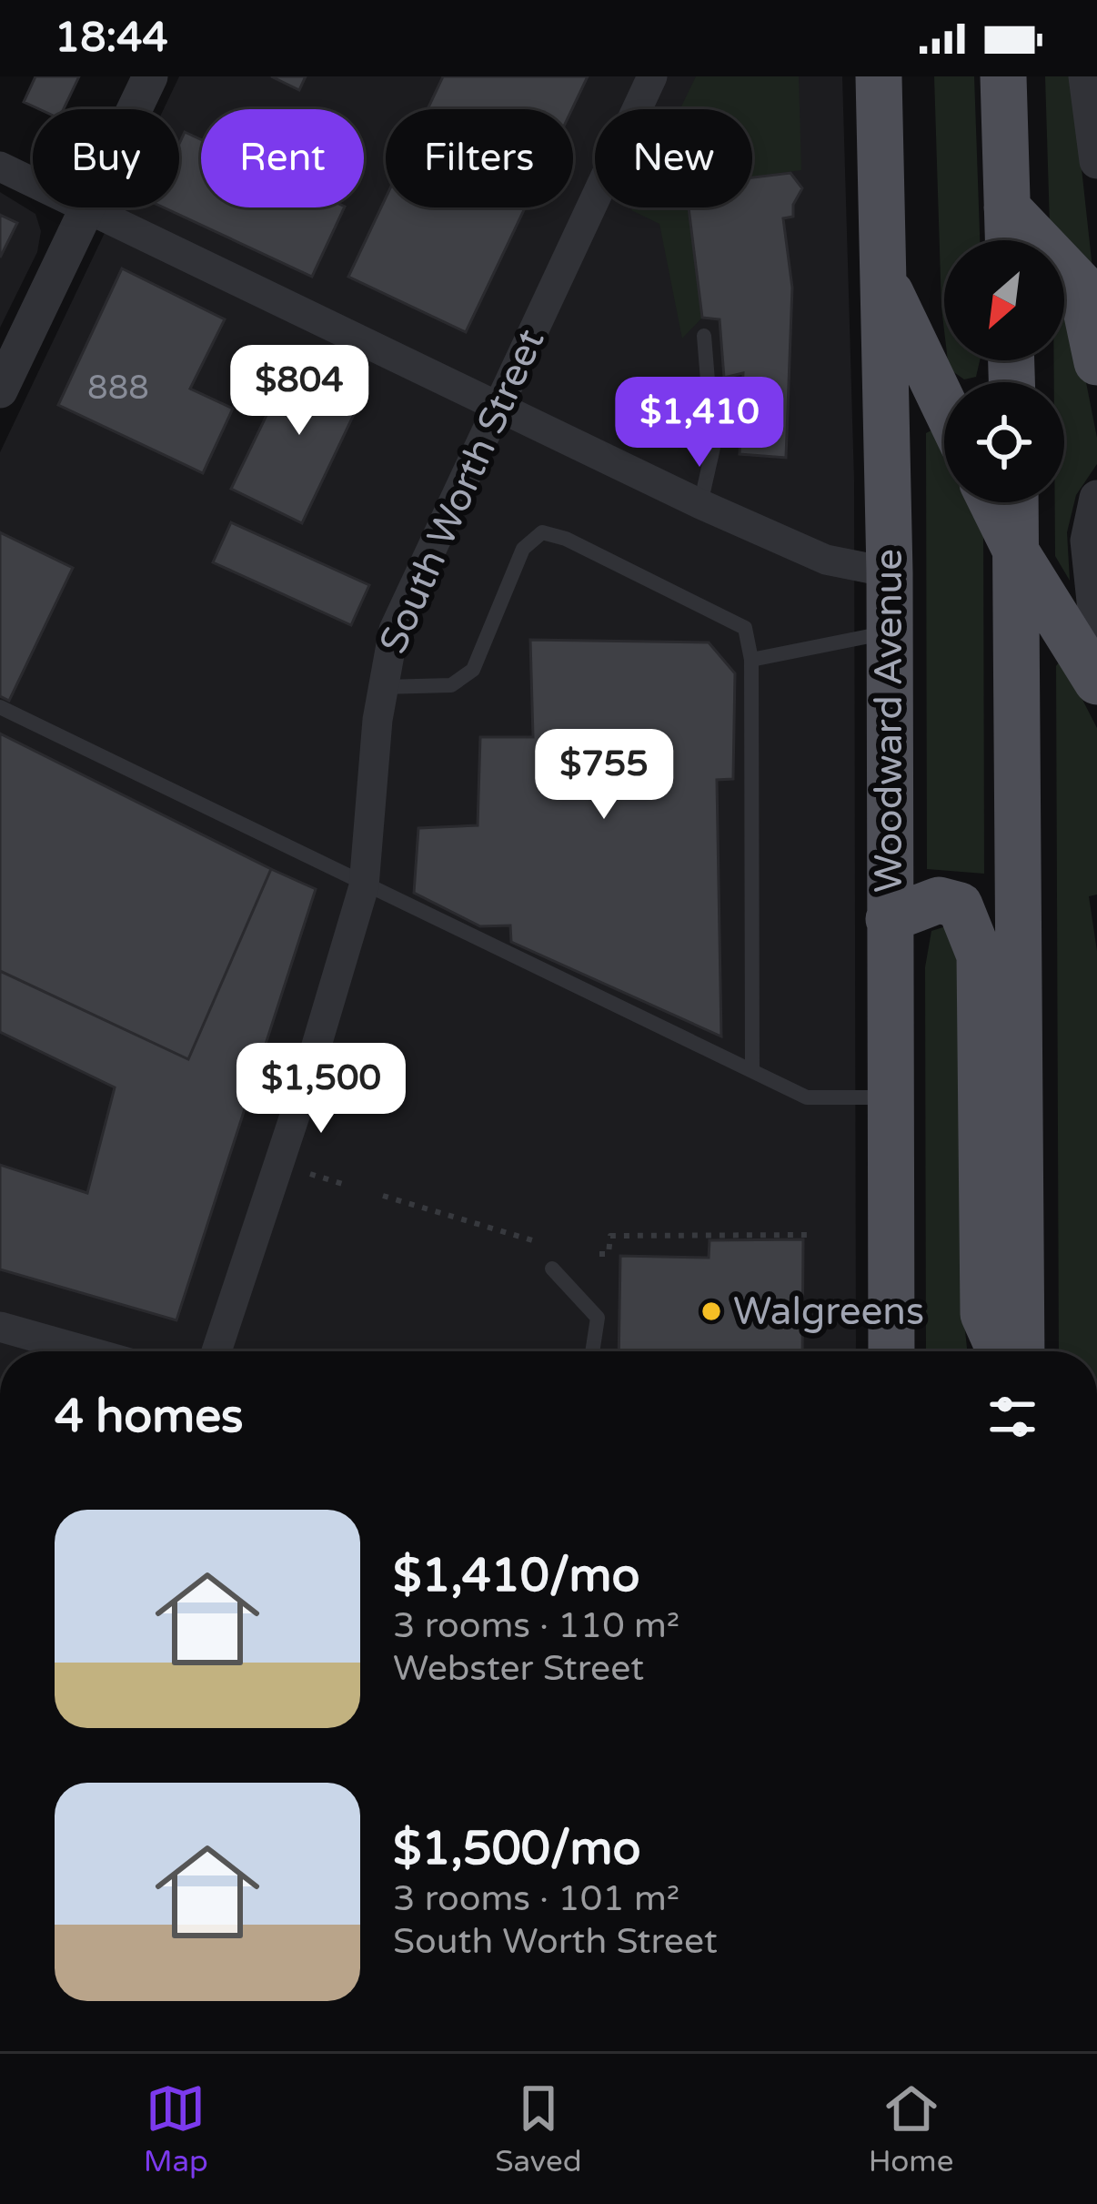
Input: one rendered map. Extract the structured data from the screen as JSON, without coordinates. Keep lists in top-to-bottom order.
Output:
{
  "streets": {
    "main road": ["Woodward Avenue"],
    "street": ["South Worth Street"]
  },
  "places": ["Walgreens"],
  "house_numbers": ["888"],
  "north": "bottom left",
  "page": {
    "status": "18:44",
    "chip": [
      "Buy",
      "Rent",
      "Filters",
      "New"
    ],
    "price": [
      "$804",
      "$1,410",
      "$755",
      "$1,500"
    ],
    "heading": "4 homes",
    "list": [
      {
        "name": "$1,410/mo",
        "note": "3 rooms · 110 m² · Webster Street"
      },
      {
        "name": "$1,500/mo",
        "note": "3 rooms · 101 m² · South Worth Street"
      }
    ],
    "tabs": ["Map", "Saved", "Home"]
  }
}
